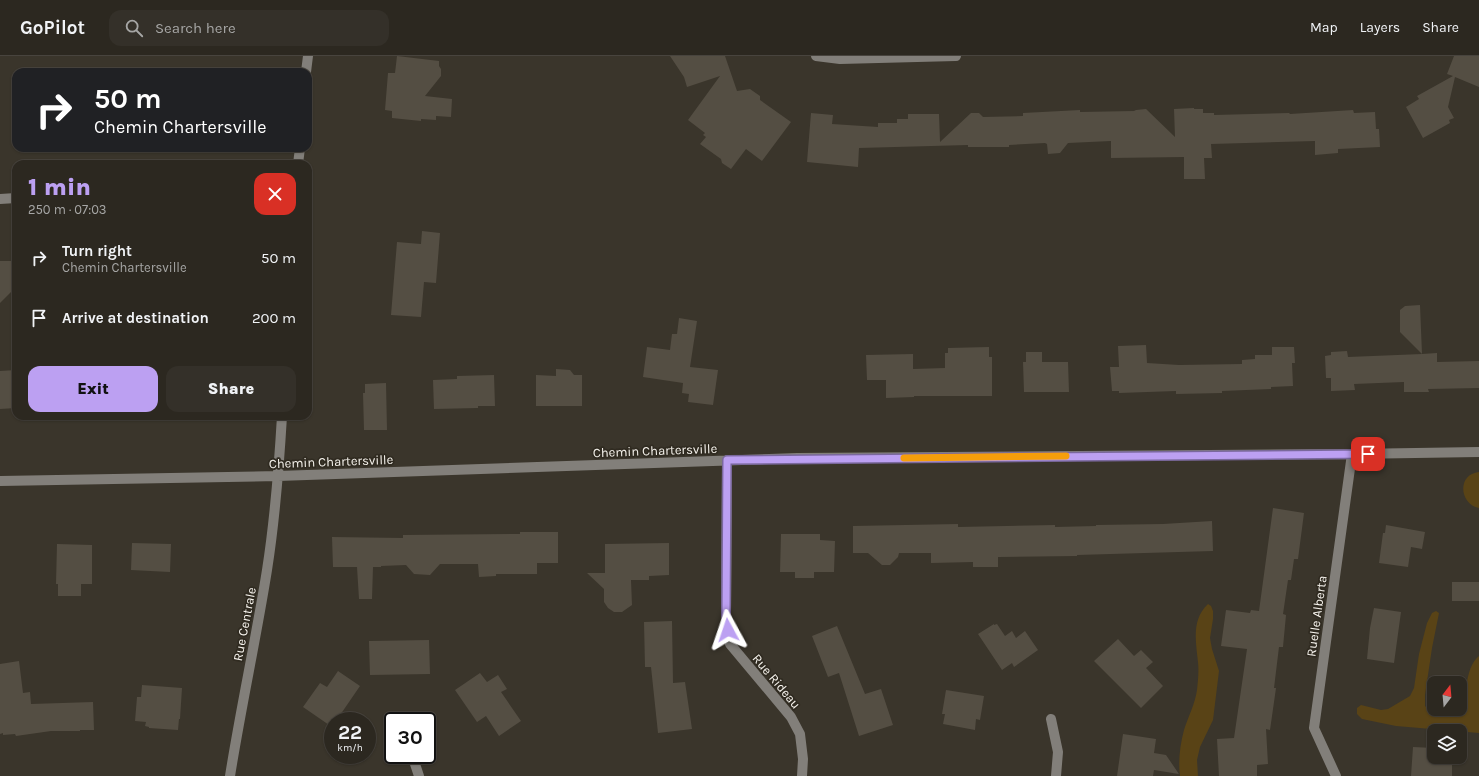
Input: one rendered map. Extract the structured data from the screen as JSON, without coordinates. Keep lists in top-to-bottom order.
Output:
{
  "streets": {
    "street": [
      "Chemin Chartersville",
      "Ruelle Alberta",
      "Rue Centrale",
      "Rue Rideau"
    ]
  },
  "crossings": [
    ["Chemin Chartersville", "Ruelle Alberta"],
    ["Chemin Chartersville", "Rue Centrale"],
    ["Chemin Chartersville", "Rue Rideau"]
  ],
  "north": "top",
  "page": {
    "header": "GoPilot",
    "search": "Search here",
    "nav": ["Map", "Layers", "Share"],
    "turn": ["50 m", "Chemin Chartersville"],
    "heading": ["1 min", "250 m · 07:03"],
    "list": [
      {
        "name": "Turn right",
        "note": "Chemin Chartersville",
        "value": "50 m"
      },
      {
        "name": "Arrive at destination",
        "value": "200 m"
      }
    ],
    "buttons": ["Exit", "Share"],
    "speed": "22 km/h",
    "limit": "30"
  }
}
